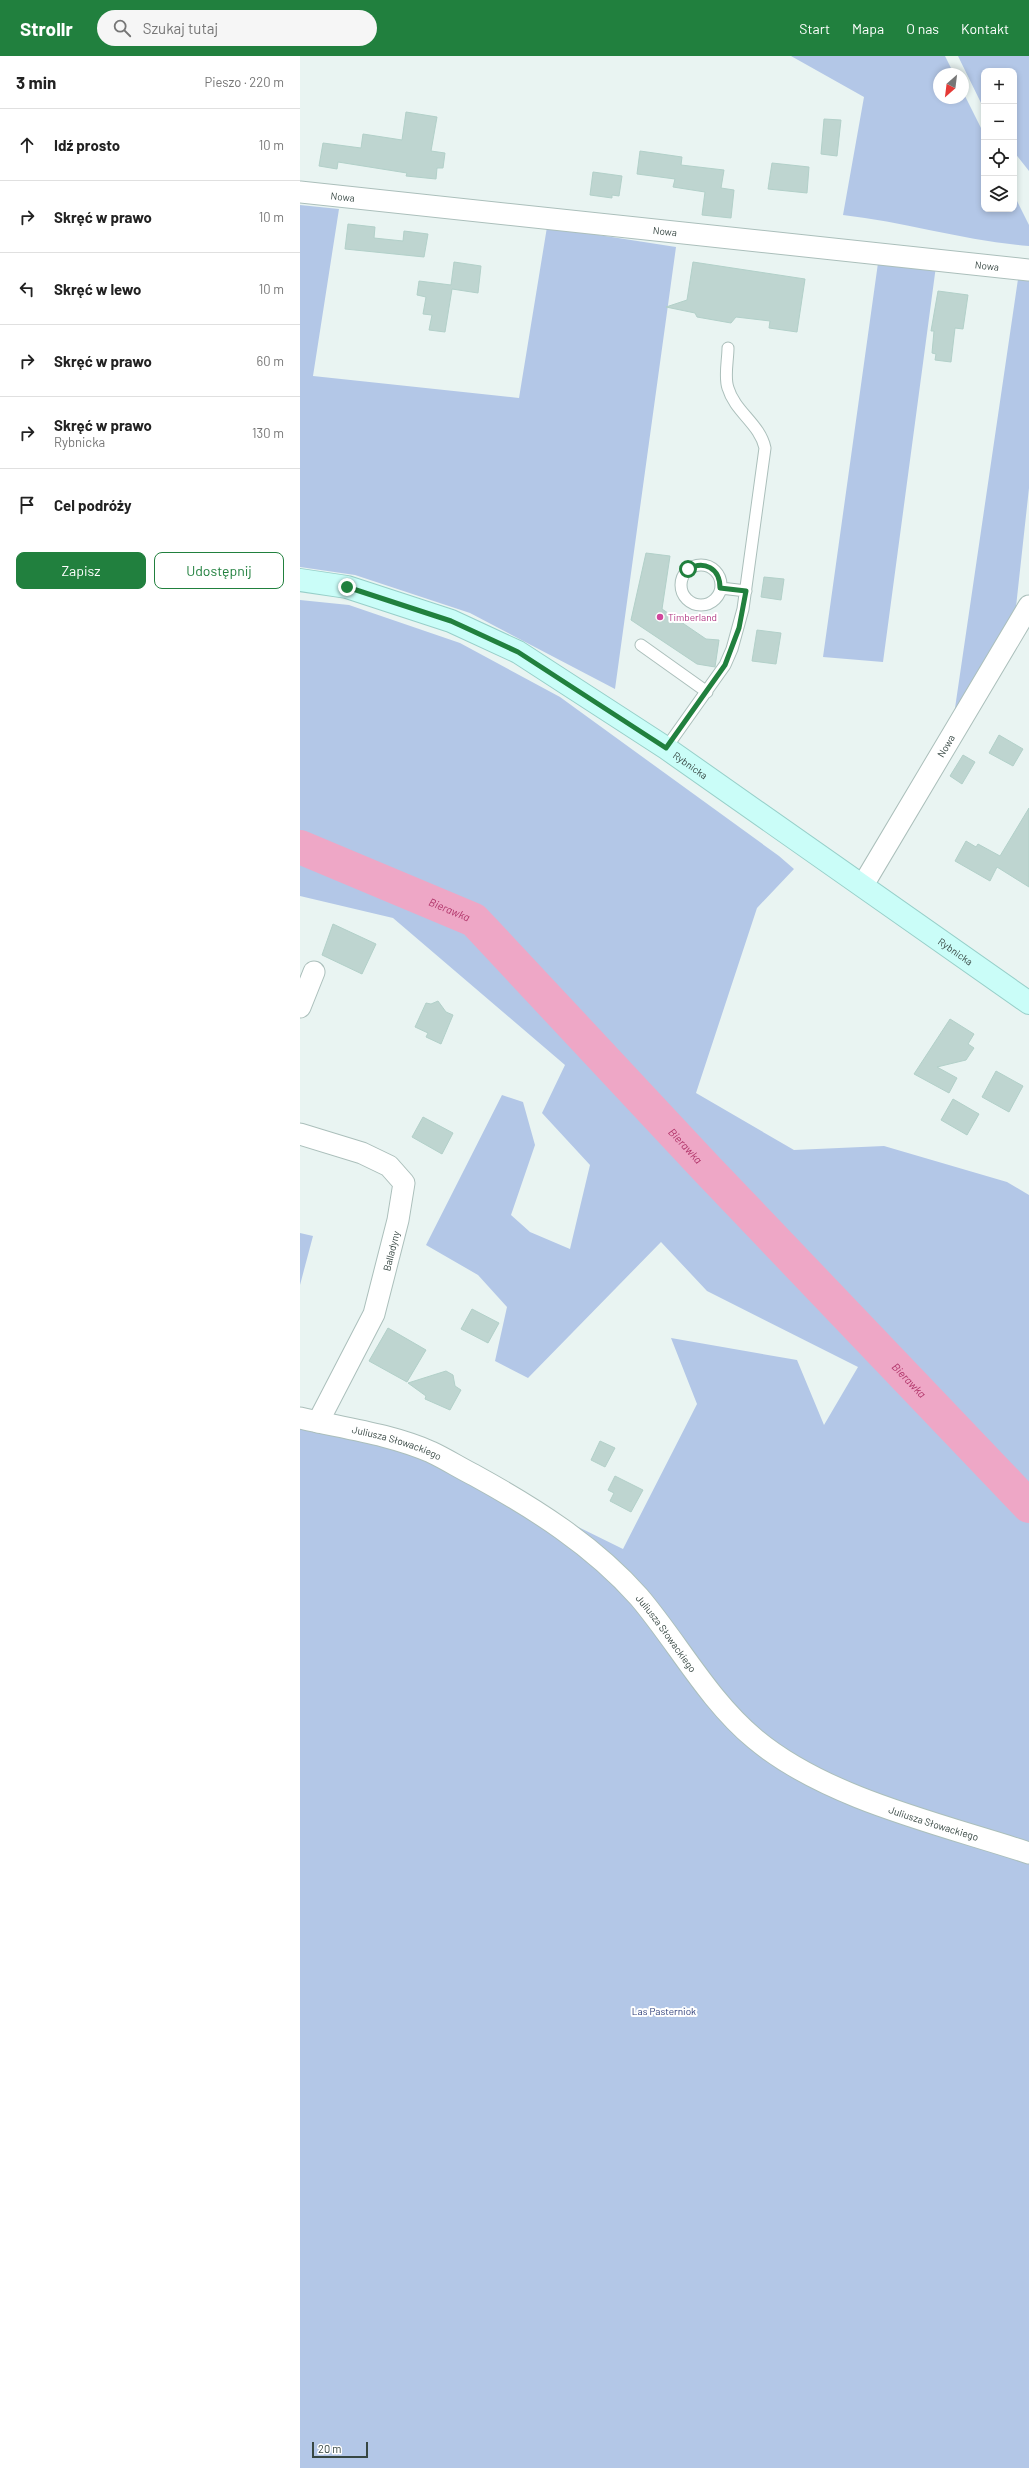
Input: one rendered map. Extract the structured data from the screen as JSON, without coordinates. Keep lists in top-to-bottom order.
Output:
{
  "streets": {
    "main road": ["Rybnicka"],
    "street": ["Nowa", "Balladyny", "Juliusza Słowackiego"]
  },
  "crossings": [
    ["Nowa", "Rybnicka"],
    ["Balladyny", "Juliusza Słowackiego"]
  ],
  "water": ["Bierawka"],
  "parks": ["Las Pasterniok"],
  "places": ["Timberland"],
  "scale_bar": "20 m",
  "north": "bottom left",
  "page": {
    "header": "Strollr",
    "search": "Szukaj tutaj",
    "nav": [
      "Start",
      "Mapa",
      "O nas",
      "Kontakt"
    ],
    "heading": ["3 min", "Pieszo · 220 m"],
    "map_buttons": ["+", "−"],
    "list": [
      ["Idź prosto", "10 m"],
      ["Skręć w prawo", "10 m"],
      ["Skręć w lewo", "10 m"],
      ["Skręć w prawo", "60 m"],
      ["Skręć w prawo", "Rybnicka", "130 m"],
      "Cel podróży"
    ],
    "buttons": ["Zapisz", "Udostępnij"],
    "scale": "20 m"
  }
}
